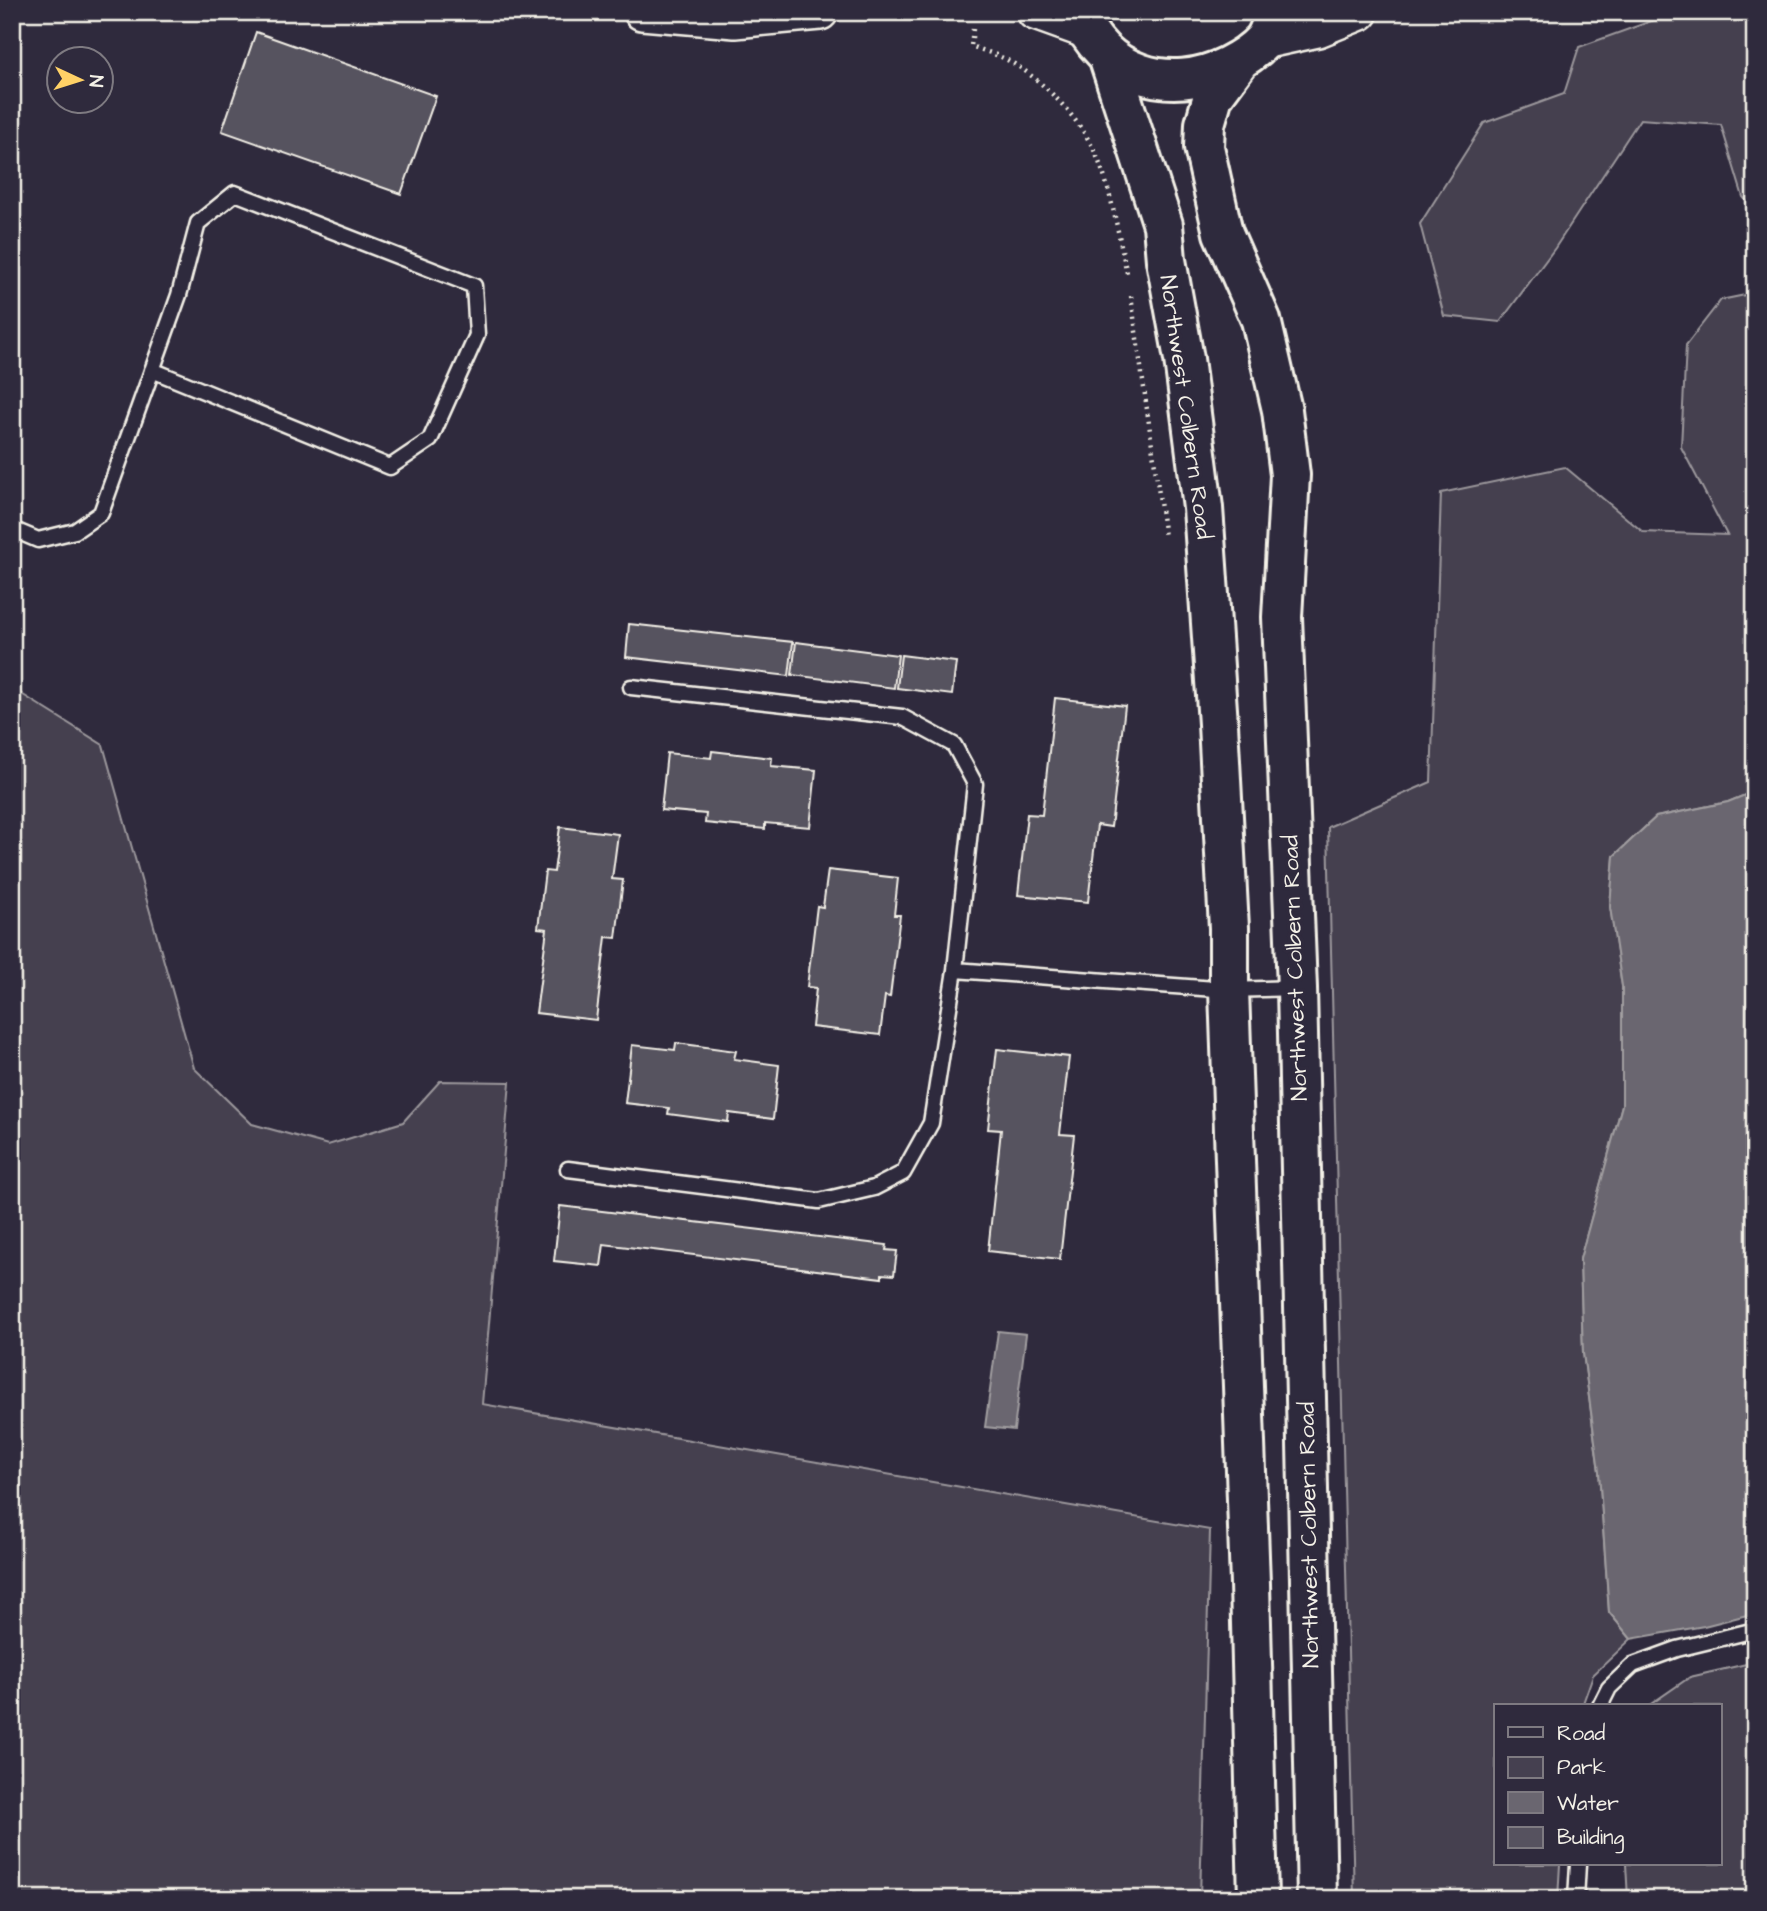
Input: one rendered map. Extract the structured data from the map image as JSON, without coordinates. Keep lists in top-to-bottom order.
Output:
{
  "streets": {
    "main road": ["Northwest Colbern Road"]
  },
  "legend": [
    "Road",
    "Park",
    "Water",
    "Building"
  ],
  "north": "right"
}
